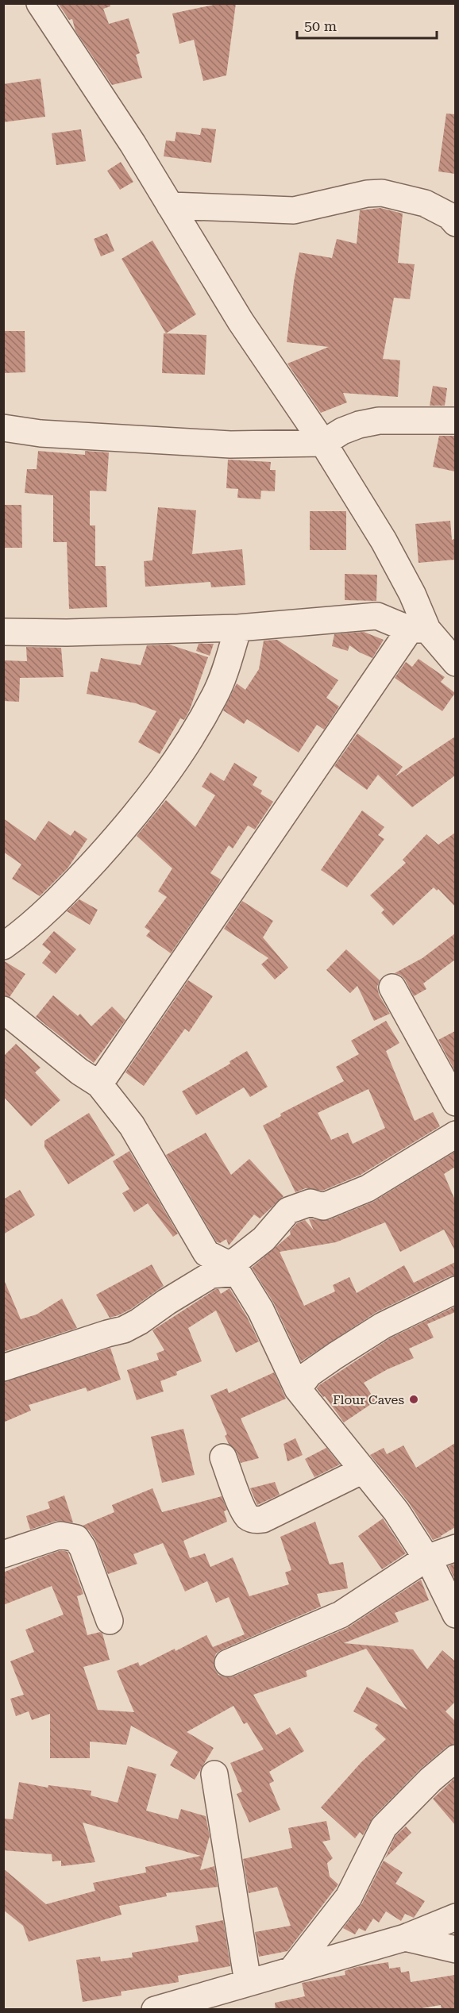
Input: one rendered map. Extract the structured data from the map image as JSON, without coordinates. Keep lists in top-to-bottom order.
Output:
{
  "places": ["Flour Caves"],
  "scale_bar": "50 m"
}
